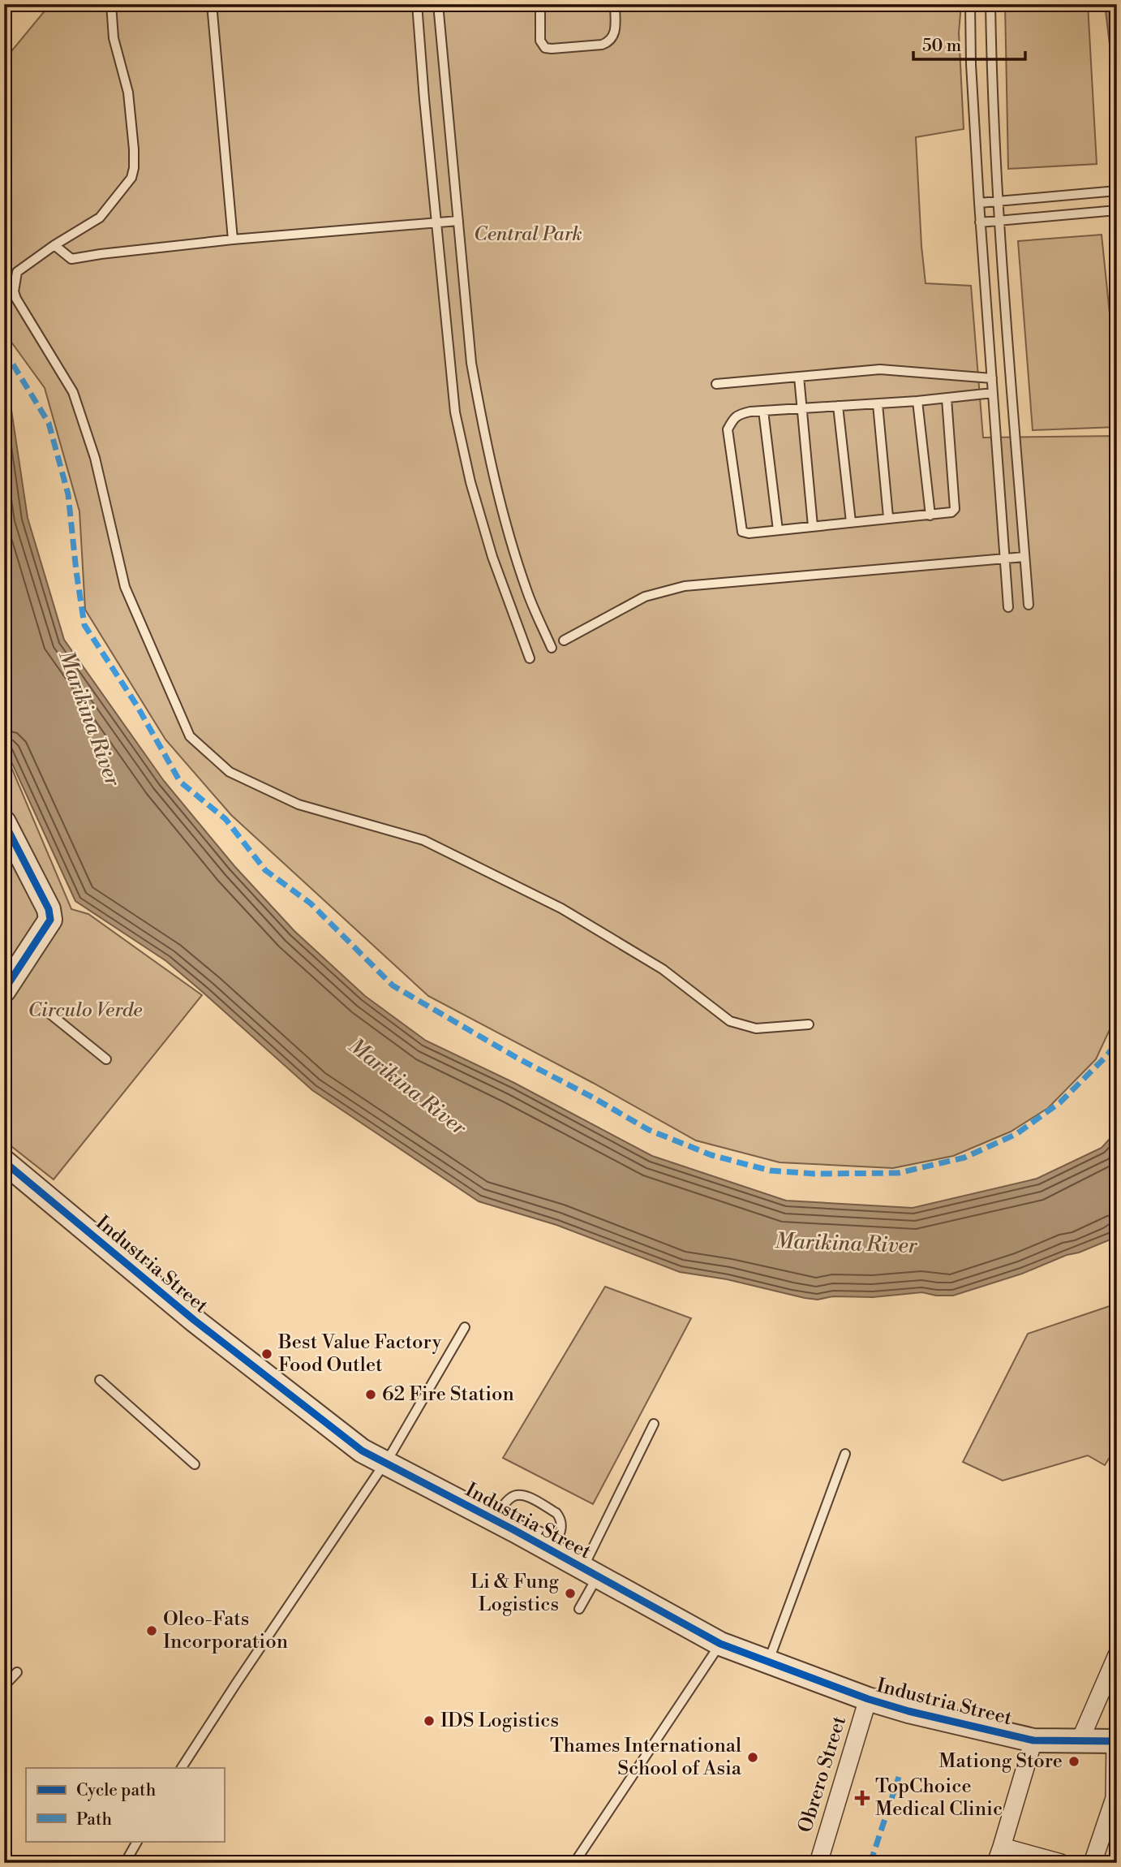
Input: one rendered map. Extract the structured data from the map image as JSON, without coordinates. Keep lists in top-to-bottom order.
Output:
{
  "streets": {
    "street": ["Industria Street", "Obrero Street"]
  },
  "crossings": [
    ["Industria Street", "Obrero Street"]
  ],
  "water": ["Marikina River"],
  "parks": ["Central Park", "Circulo Verde"],
  "places": {
    "other": [
      "Best Value Factory Food Outlet",
      "62 Fire Station",
      "Li & Fung Logistics",
      "Oleo-Fats Incorporation",
      "IDS Logistics",
      "Thames International School of Asia",
      "Mationg Store"
    ],
    "health": ["TopChoice Medical Clinic"]
  },
  "legend": ["Cycle path", "Path"],
  "scale_bar": "50 m"
}
